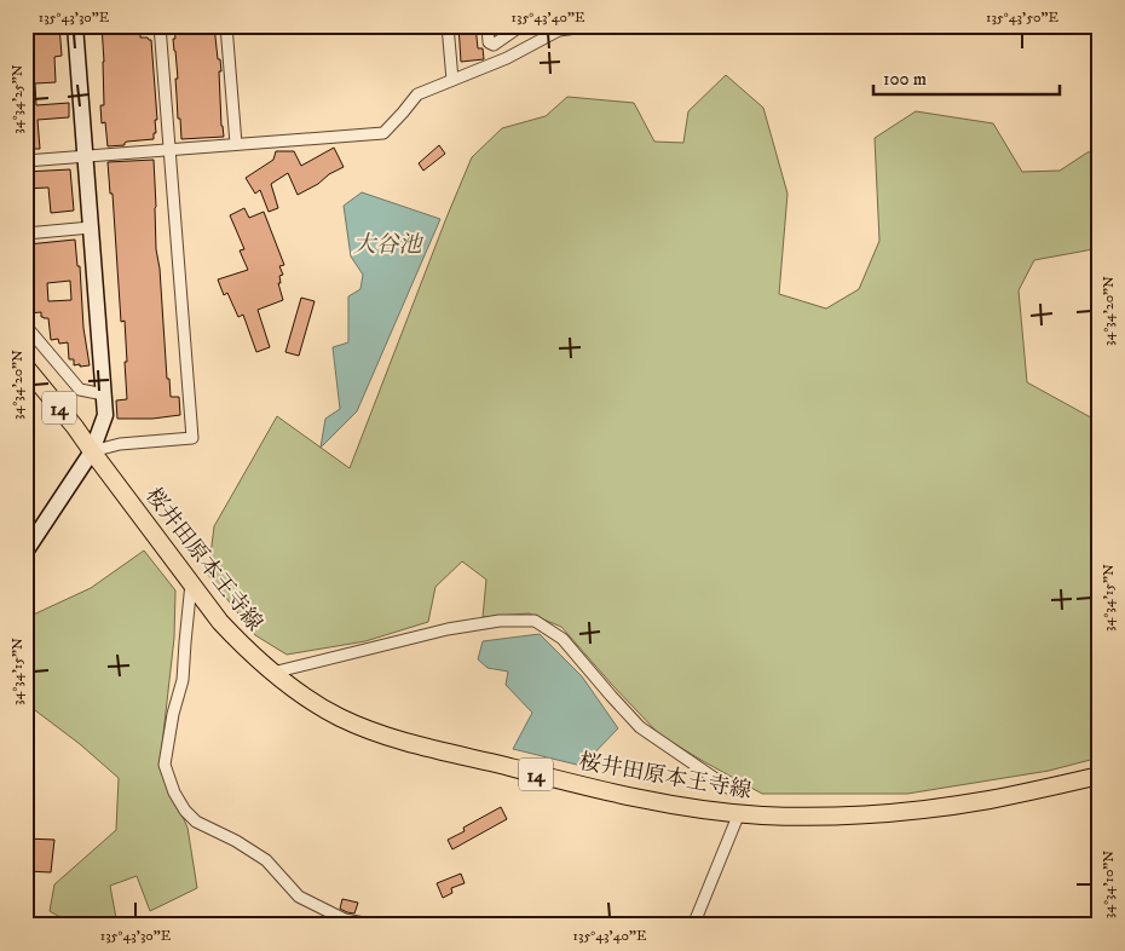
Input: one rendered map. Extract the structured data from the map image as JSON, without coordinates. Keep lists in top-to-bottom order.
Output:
{
  "streets": {
    "main road": ["14", "桜井田原本王寺線"]
  },
  "water": ["大谷池"],
  "scale_bar": "100 m",
  "coordinates": [
    "135°43'30\"E",
    "135°43'40\"E",
    "135°43'50\"E",
    "34°34'25\"N",
    "34°34'20\"N",
    "34°34'15\"N",
    "34°34'10\"N"
  ]
}
